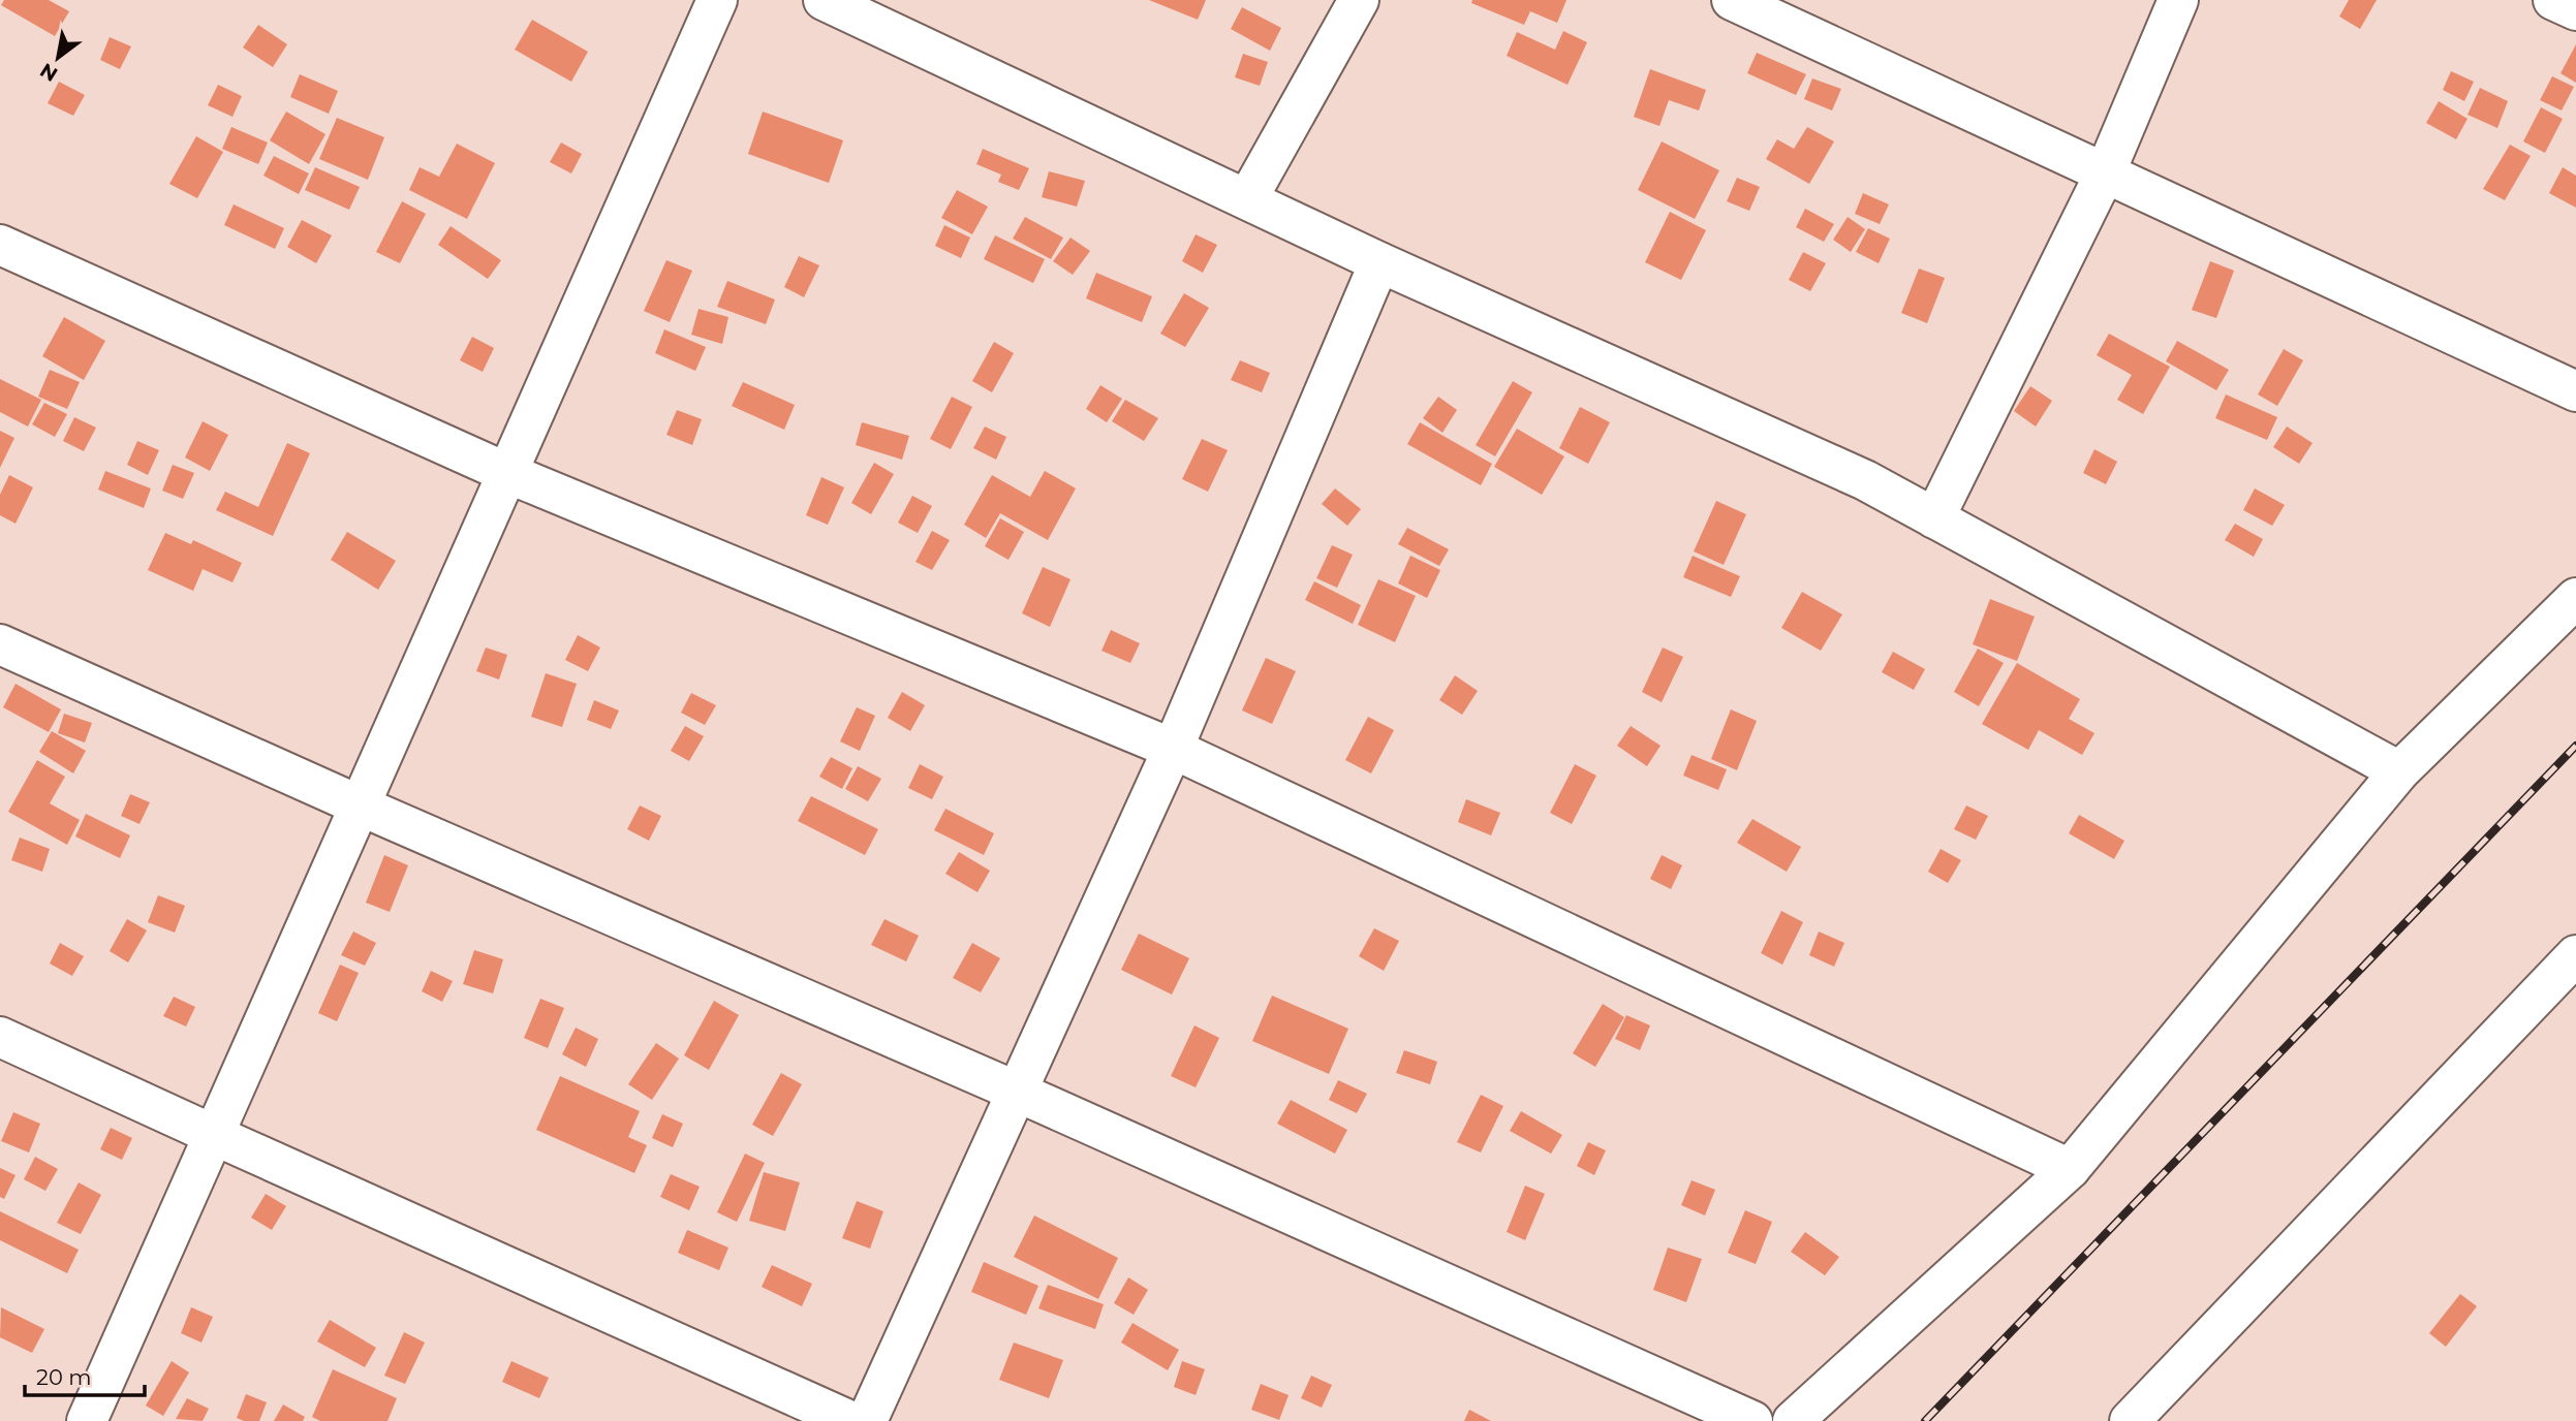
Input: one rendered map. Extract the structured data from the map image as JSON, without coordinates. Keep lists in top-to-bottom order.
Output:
{
  "scale_bar": "20 m",
  "north": "bottom left"
}
